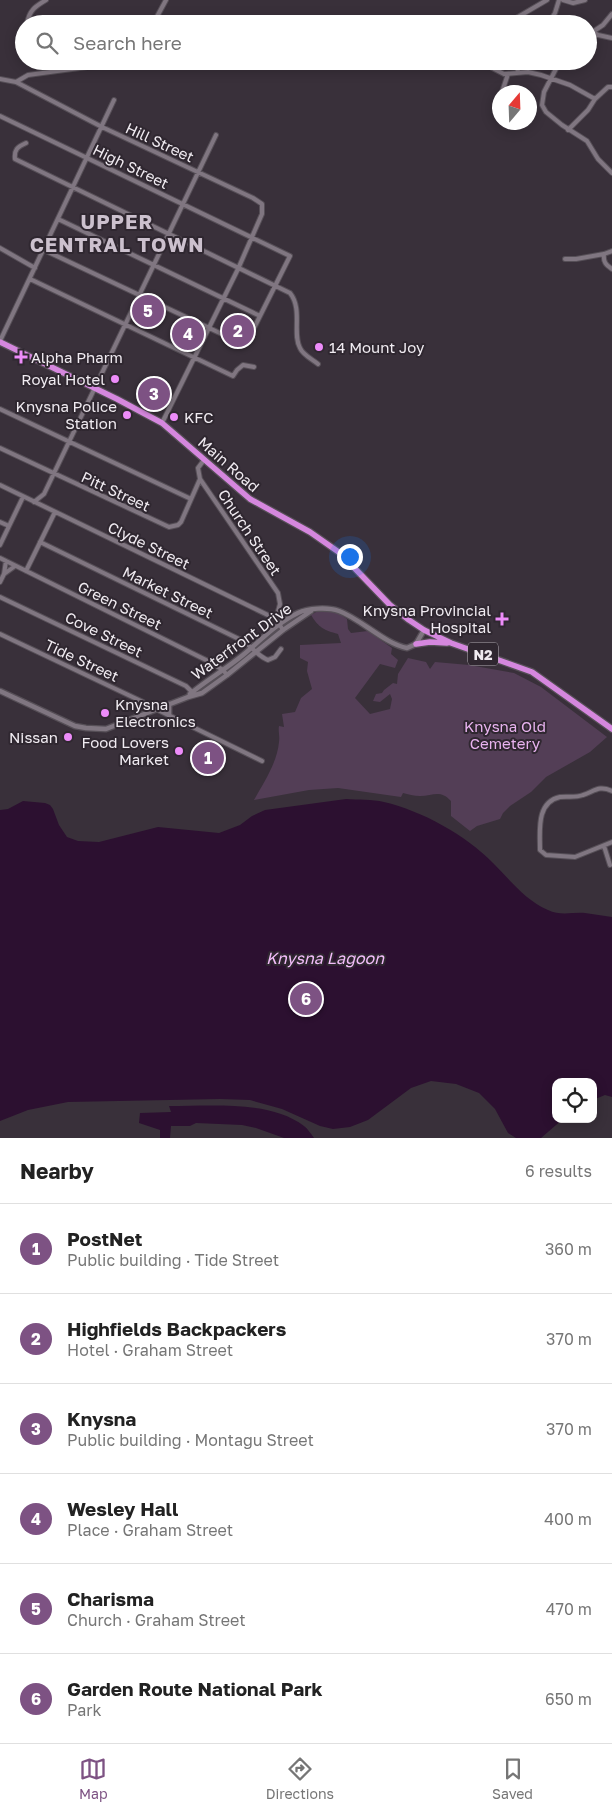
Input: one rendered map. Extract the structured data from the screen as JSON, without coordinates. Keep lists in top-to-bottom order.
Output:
{
  "streets": {
    "highway": ["Main Road", "N2"],
    "street": [
      "Hill Street",
      "High Street",
      "Pitt Street",
      "Church Street",
      "Clyde Street",
      "Market Street",
      "Green Street",
      "Cove Street",
      "Waterfront Drive",
      "Tide Street"
    ]
  },
  "crossings": [
    ["Hill Street", "High Street"],
    ["Main Road", "Church Street"],
    ["Main Road", "N2"],
    ["Pitt Street", "Church Street"],
    ["Church Street", "Clyde Street"],
    ["Clyde Street", "Waterfront Drive"],
    ["Market Street", "Waterfront Drive"],
    ["Green Street", "Waterfront Drive"],
    ["Cove Street", "Waterfront Drive"],
    ["Waterfront Drive", "Tide Street"]
  ],
  "districts": ["UPPER CENTRAL TOWN"],
  "water": ["Knysna Lagoon"],
  "parks": ["Knysna Old Cemetery"],
  "places": {
    "other": [
      "14 Mount Joy",
      "Royal Hotel",
      "Knysna Police Station",
      "KFC",
      "Knysna Electronics",
      "Nissan",
      "Food Lovers Market"
    ],
    "health": ["Alpha Pharm", "Knysna Provincial Hospital"]
  },
  "north": "top",
  "page": {
    "search": "Search here",
    "pins": [
      "5",
      "2",
      "4",
      "3",
      "1",
      "6"
    ],
    "heading": ["Nearby", "6 results"],
    "list": [
      {
        "mark": "1",
        "name": "PostNet",
        "note": "Public building · Tide Street",
        "value": "360 m"
      },
      {
        "mark": "2",
        "name": "Highfields Backpackers",
        "note": "Hotel · Graham Street",
        "value": "370 m"
      },
      {
        "mark": "3",
        "name": "Knysna",
        "note": "Public building · Montagu Street",
        "value": "370 m"
      },
      {
        "mark": "4",
        "name": "Wesley Hall",
        "note": "Place · Graham Street",
        "value": "400 m"
      },
      {
        "mark": "5",
        "name": "Charisma",
        "note": "Church · Graham Street",
        "value": "470 m"
      },
      {
        "mark": "6",
        "name": "Garden Route National Park",
        "note": "Park",
        "value": "650 m"
      }
    ],
    "nav": ["Map", "Directions", "Saved"]
  }
}
